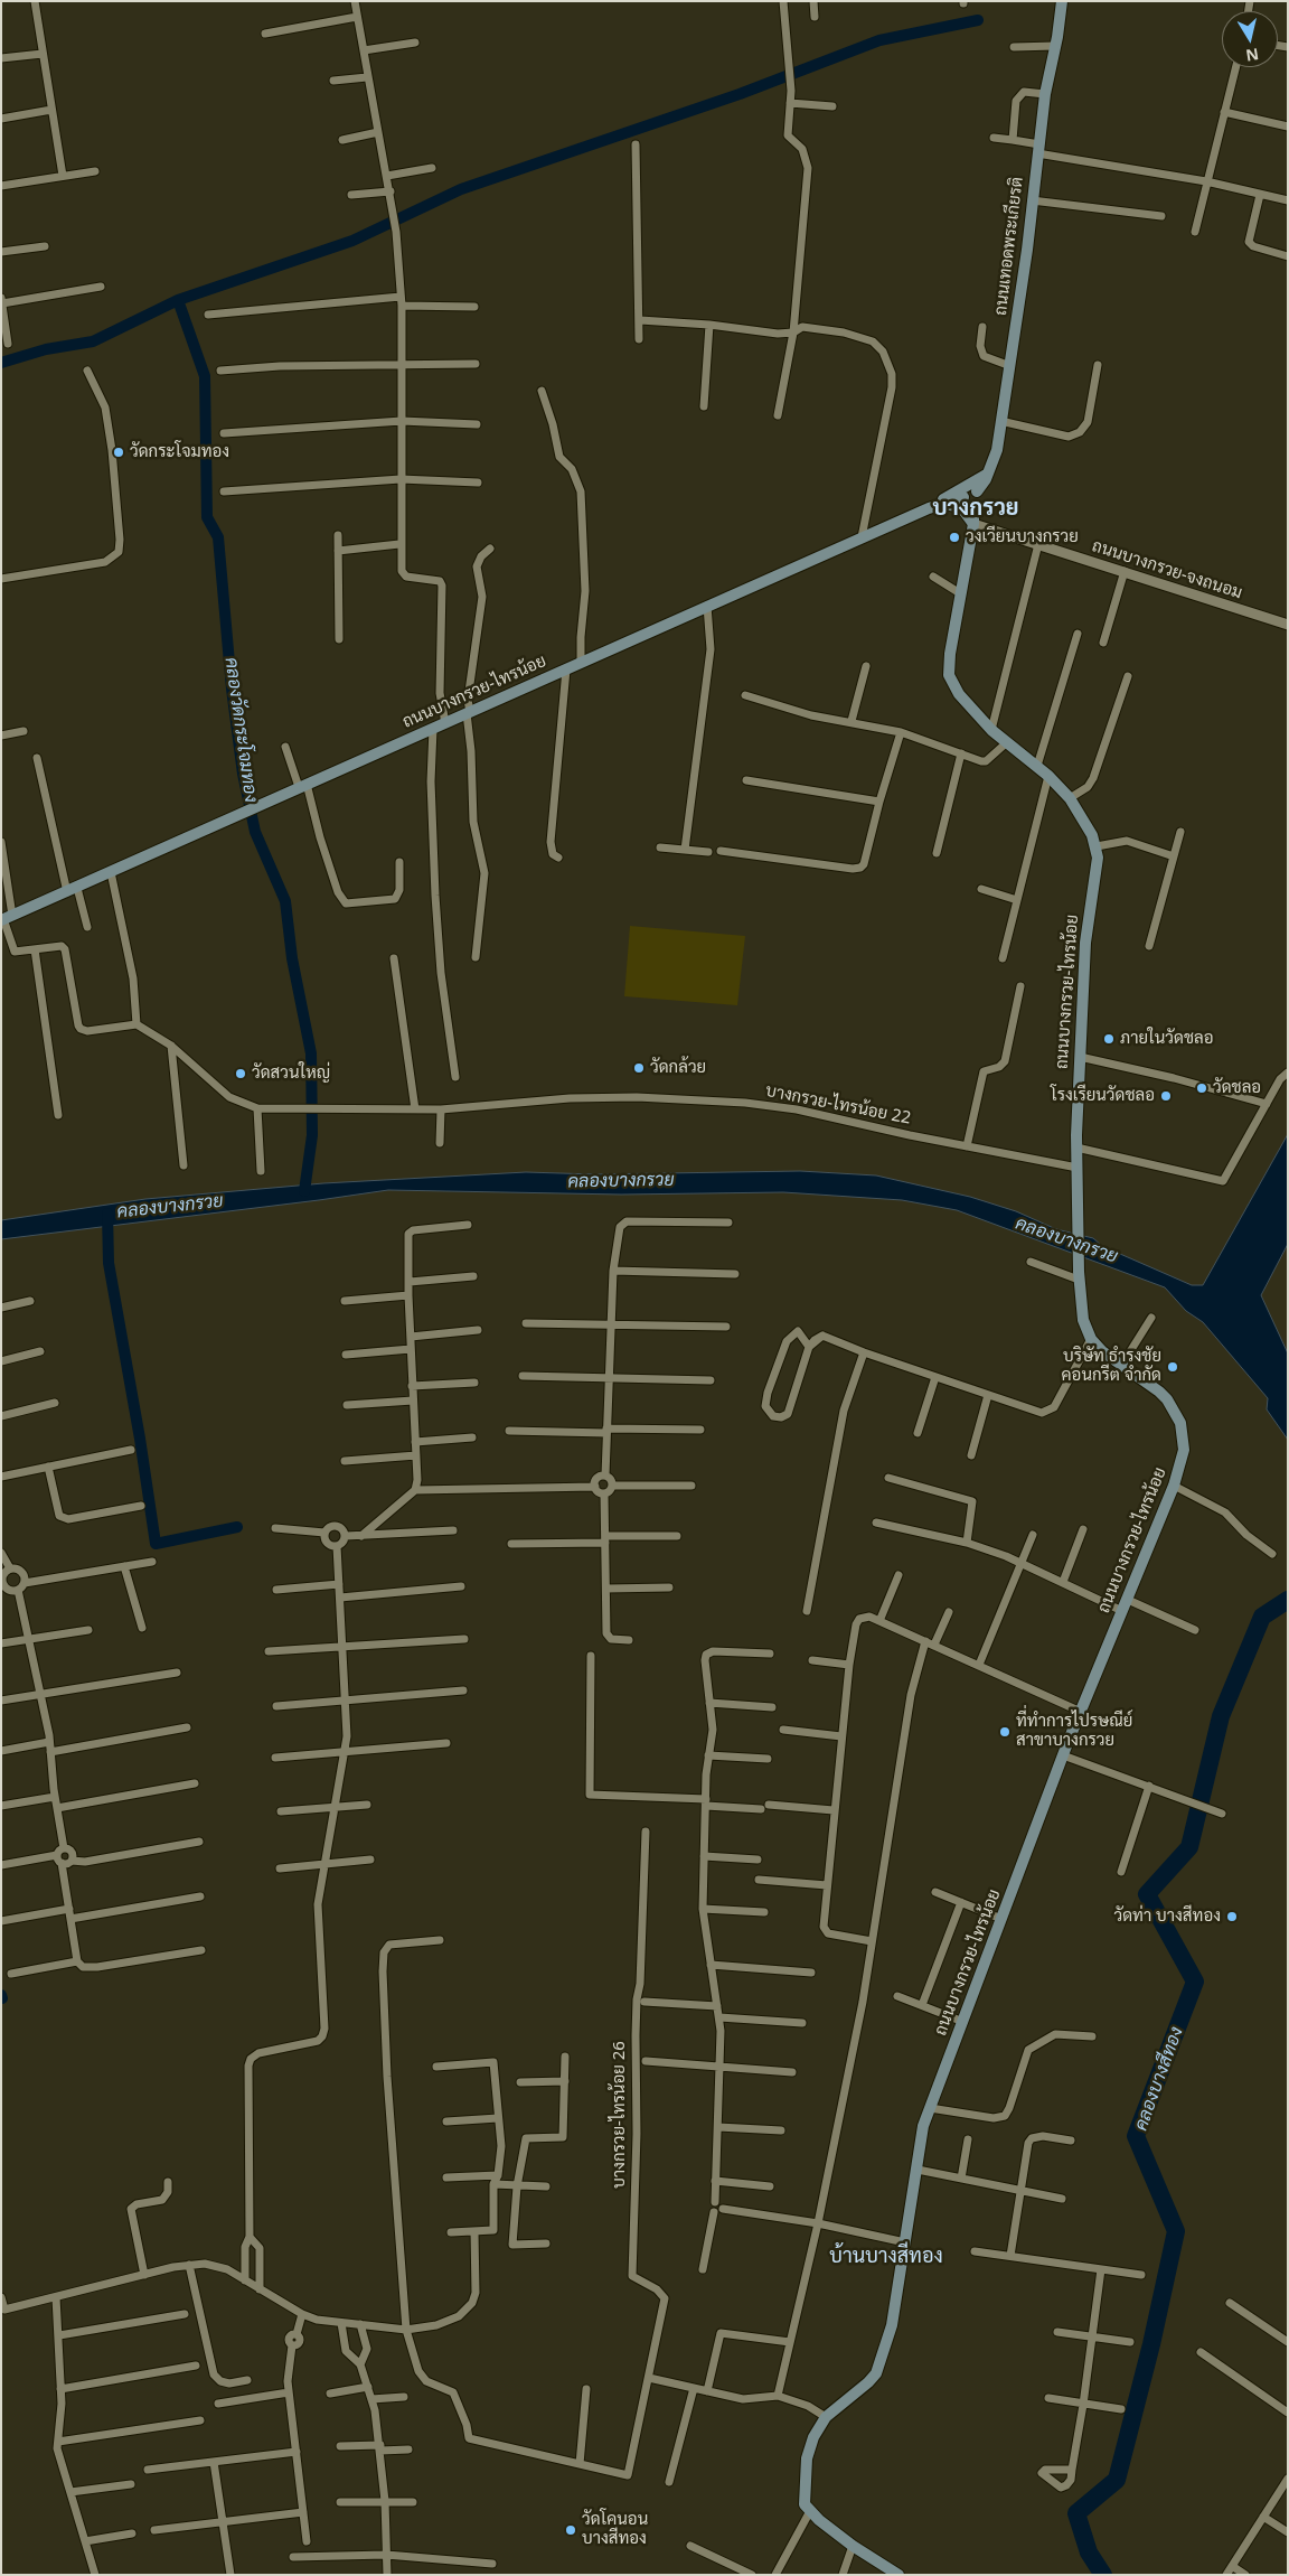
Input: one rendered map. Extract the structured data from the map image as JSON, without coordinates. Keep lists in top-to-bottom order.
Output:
{
  "streets": {
    "main road": ["ถนนเทอดพระเกียรติ", "ถนนบางกรวย-ไทรน้อย"],
    "street": ["ถนนบางกรวย-จงถนอม", "บางกรวย-ไทรน้อย 22", "บางกรวย-ไทรน้อย 26"]
  },
  "crossings": [
    ["ถนนเทอดพระเกียรติ", "ถนนบางกรวย-ไทรน้อย"],
    ["ถนนบางกรวย-จงถนอม", "ถนนบางกรวย-ไทรน้อย"],
    ["ถนนบางกรวย-ไทรน้อย", "บางกรวย-ไทรน้อย 22"]
  ],
  "districts": ["บางกรวย", "บ้านบางสีทอง"],
  "water": ["คลองวัดกระโจมทอง", "คลองบางกรวย", "คลองบางสีทอง"],
  "places": [
    "วัดกระโจมทอง",
    "วงเวียนบางกรวย",
    "ภายในวัดชลอ",
    "วัดกล้วย",
    "วัดสวนใหญ่",
    "วัดชลอ",
    "โรงเรียนวัดชลอ",
    "บริษัท ธำรงชัย คอนกรีต จำกัด",
    "ที่ทำการไปรษณีย์ สาขาบางกรวย",
    "วัดท่า บางสีทอง",
    "วัดโคนอน บางสีทอง"
  ],
  "north": "bottom"
}
